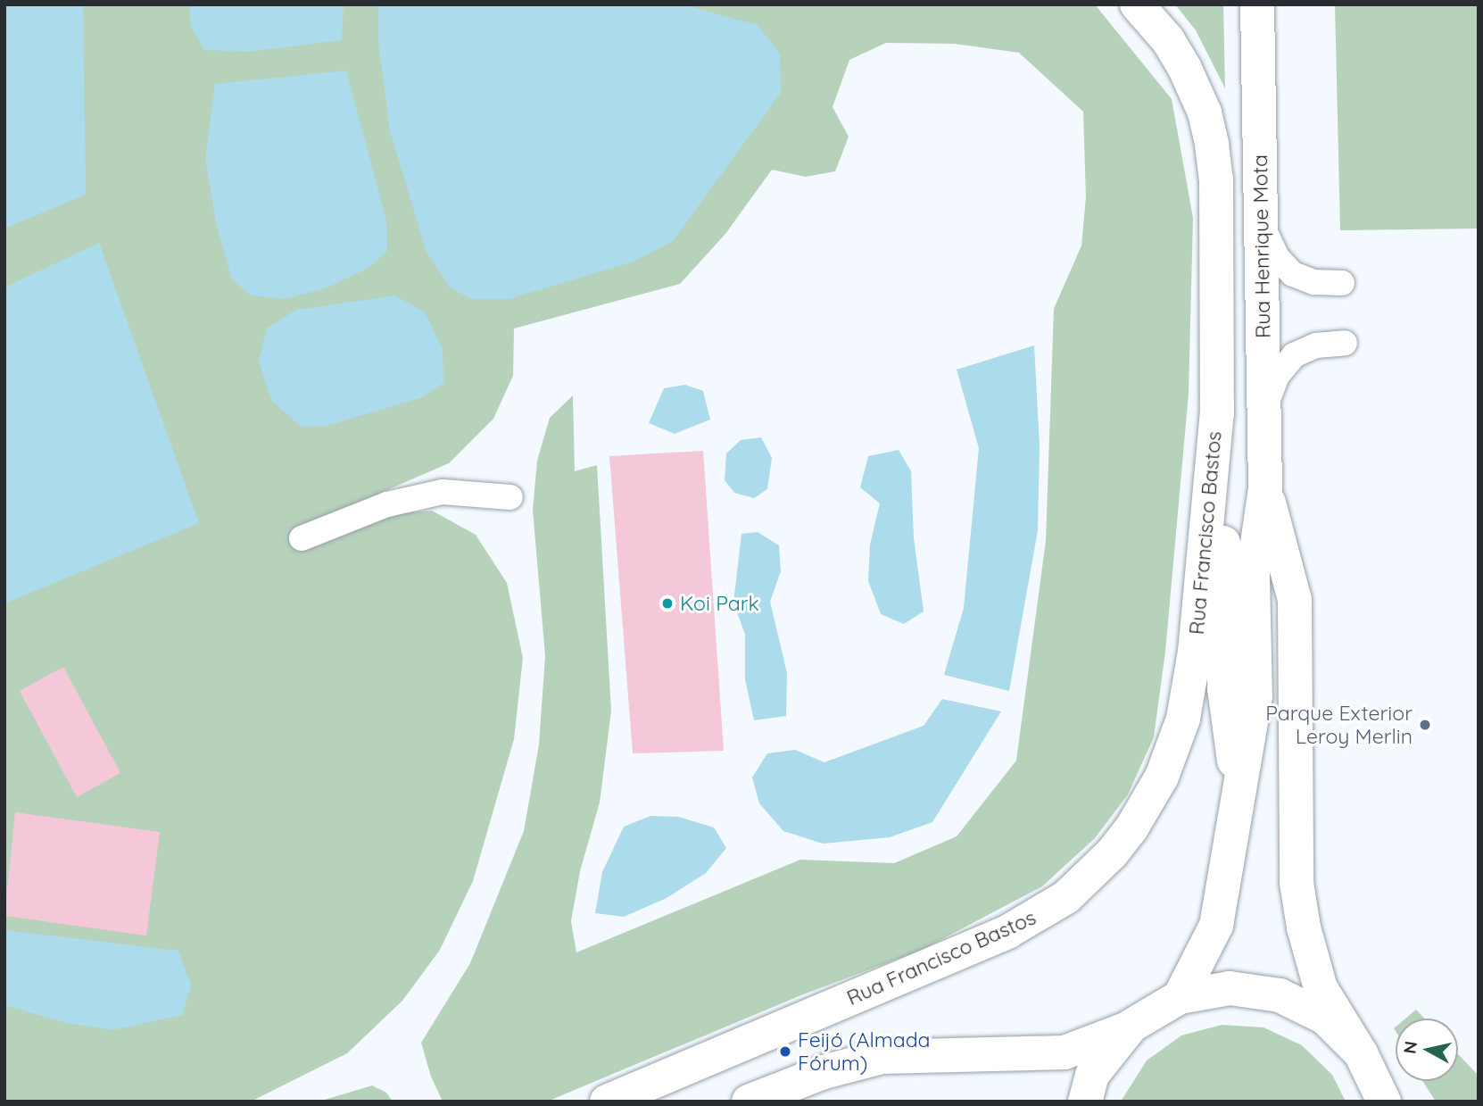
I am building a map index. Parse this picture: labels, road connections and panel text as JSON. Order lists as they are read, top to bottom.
{
  "streets": {
    "main road": ["Rua Henrique Mota", "Rua Francisco Bastos"]
  },
  "places": ["Koi Park", "Parque Exterior Leroy Merlin", "Feijó (Almada Fórum)"],
  "north": "left"
}
